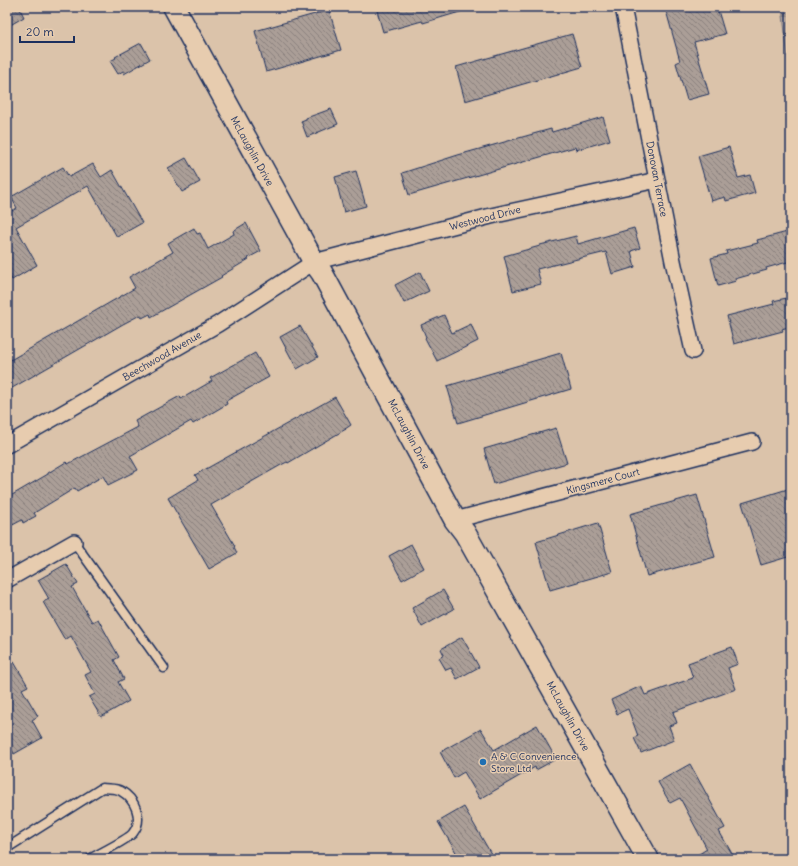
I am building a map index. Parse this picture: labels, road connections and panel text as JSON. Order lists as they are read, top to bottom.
{
  "streets": {
    "main road": ["McLaughlin Drive"],
    "street": [
      "Donovan Terrace",
      "Westwood Drive",
      "Beechwood Avenue",
      "Kingsmere Court"
    ]
  },
  "crossings": [
    ["McLaughlin Drive", "Westwood Drive"],
    ["McLaughlin Drive", "Beechwood Avenue"],
    ["McLaughlin Drive", "Kingsmere Court"],
    ["Donovan Terrace", "Westwood Drive"],
    ["Westwood Drive", "Beechwood Avenue"]
  ],
  "places": ["A & C Convenience Store Ltd"],
  "scale_bar": "20 m"
}
